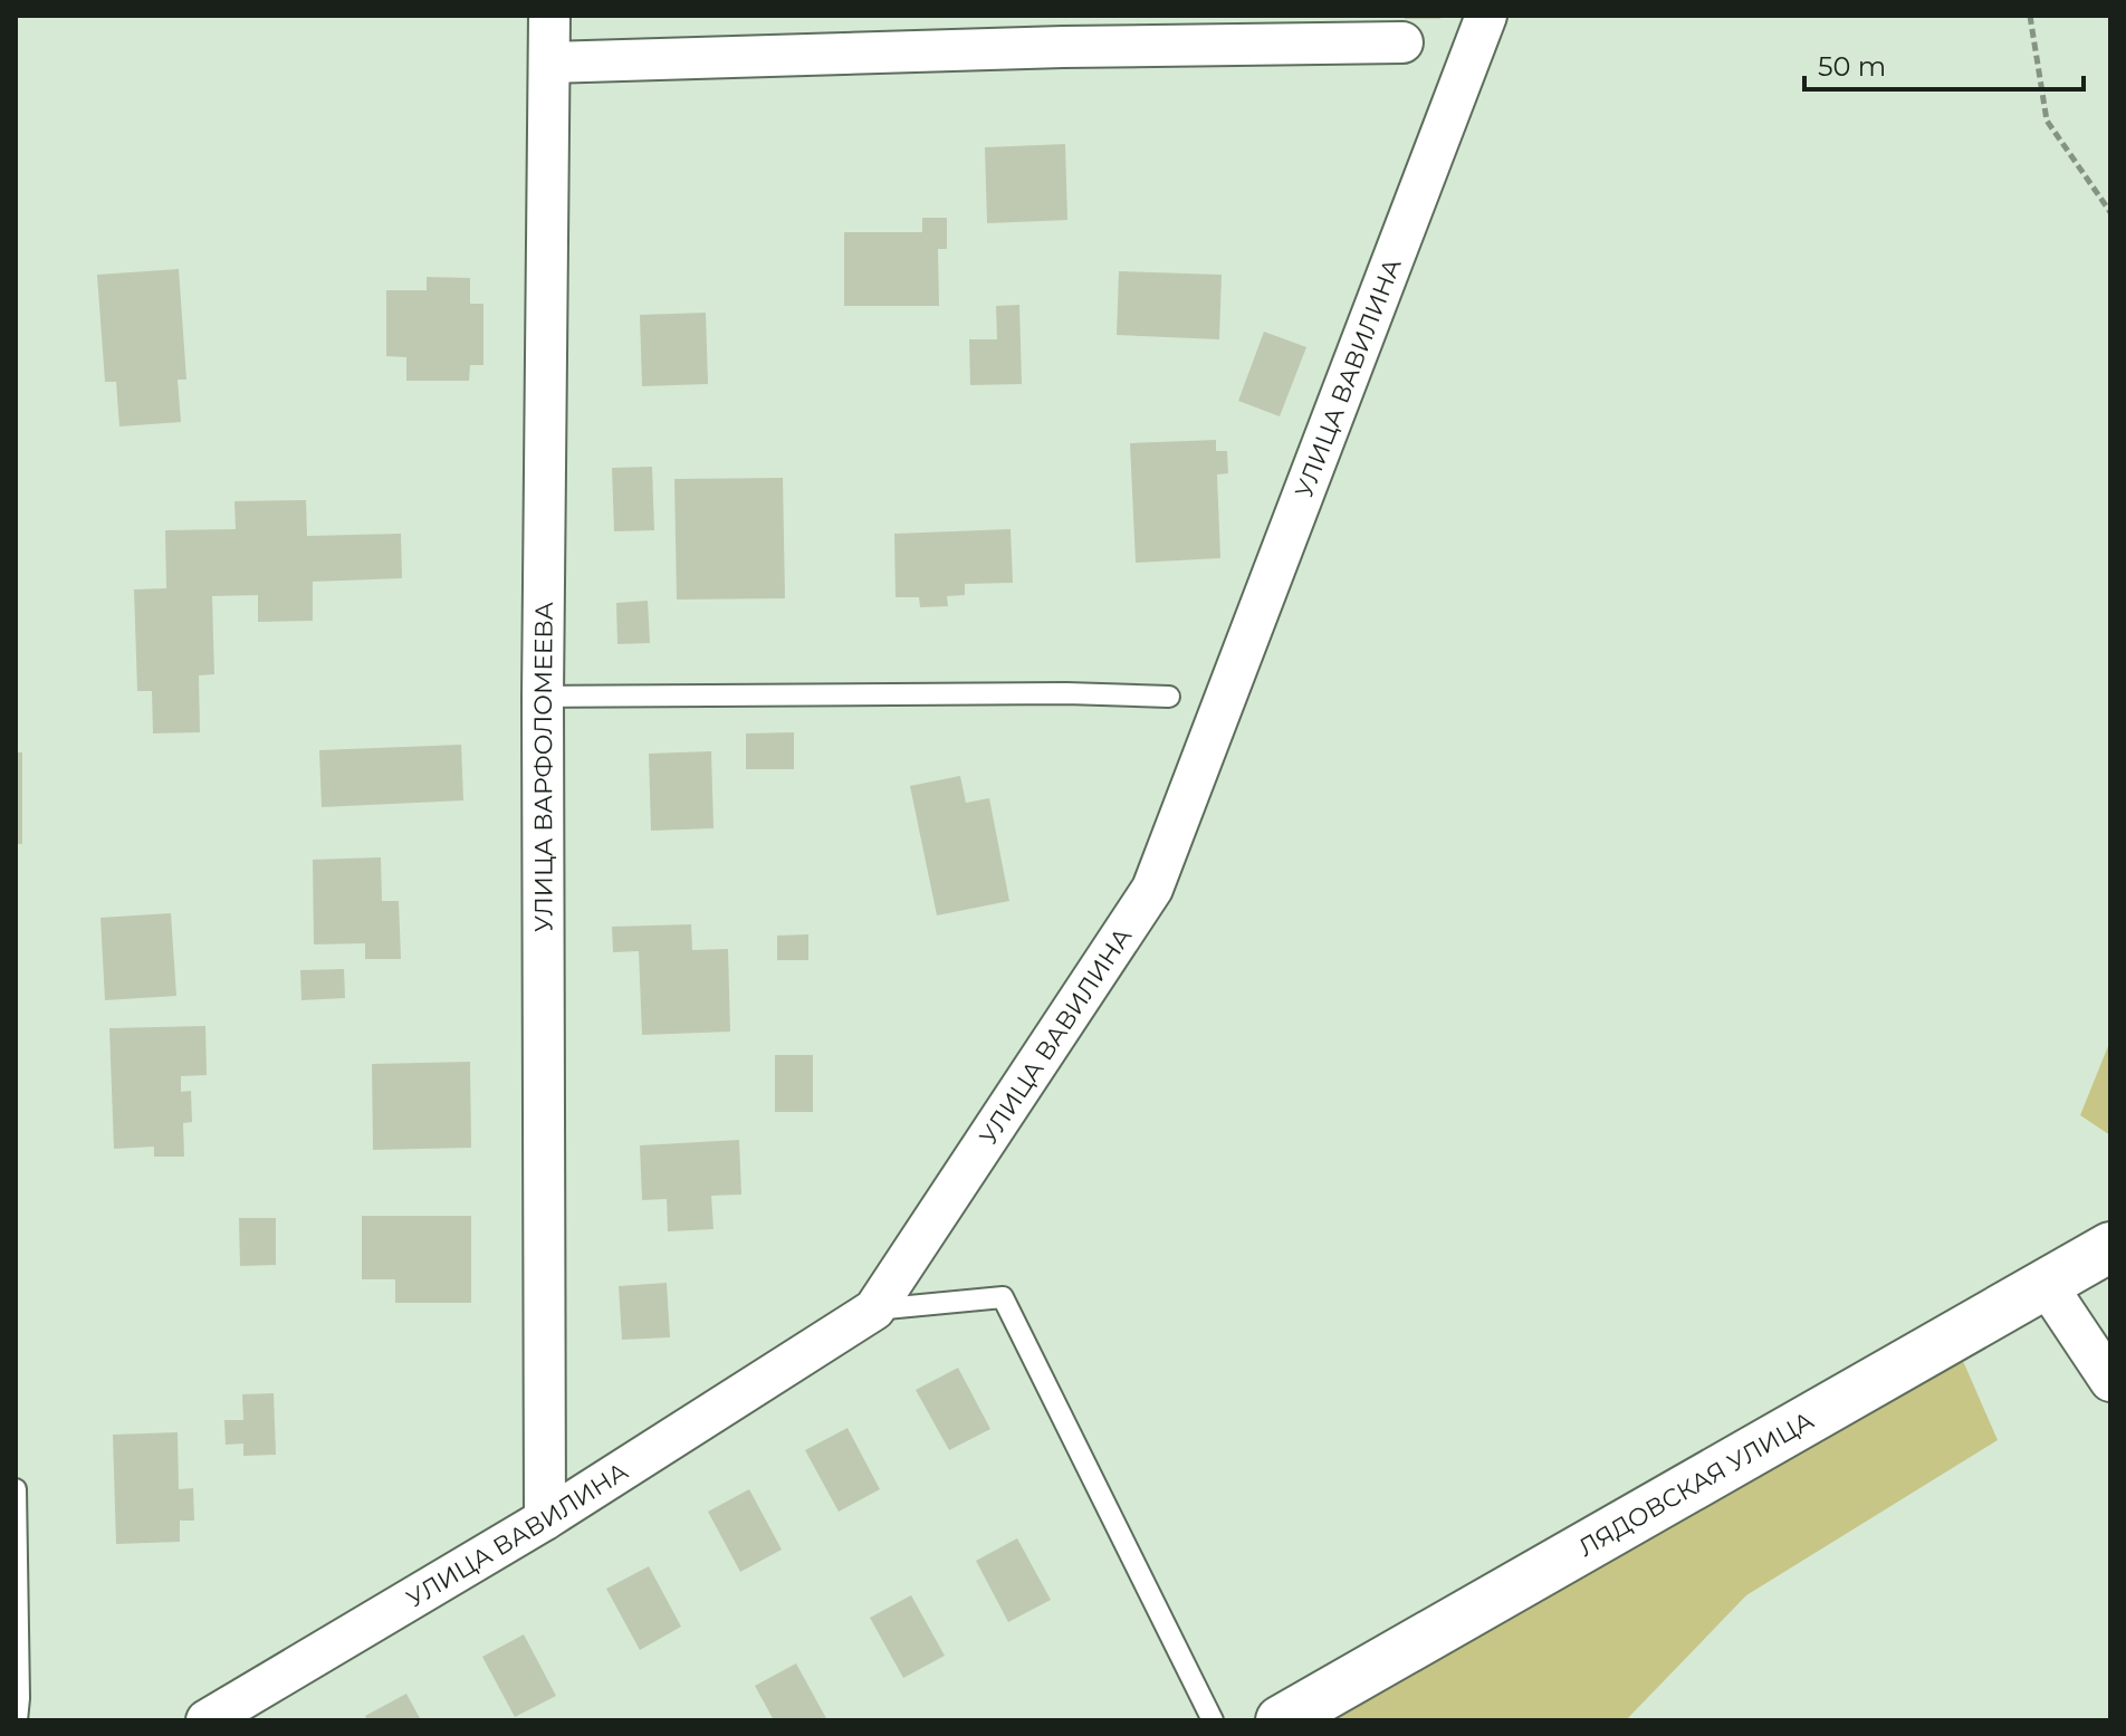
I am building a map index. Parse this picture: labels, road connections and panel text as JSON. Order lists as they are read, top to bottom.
{
  "streets": {
    "main road": ["ЛЯДОВСКАЯ УЛИЦА"],
    "street": ["УЛИЦА ВАВИЛИНА", "УЛИЦА ВАРФОЛОМЕЕВА"]
  },
  "crossings": [
    ["УЛИЦА ВАВИЛИНА", "УЛИЦА ВАРФОЛОМЕЕВА"]
  ],
  "scale_bar": "50 m"
}
